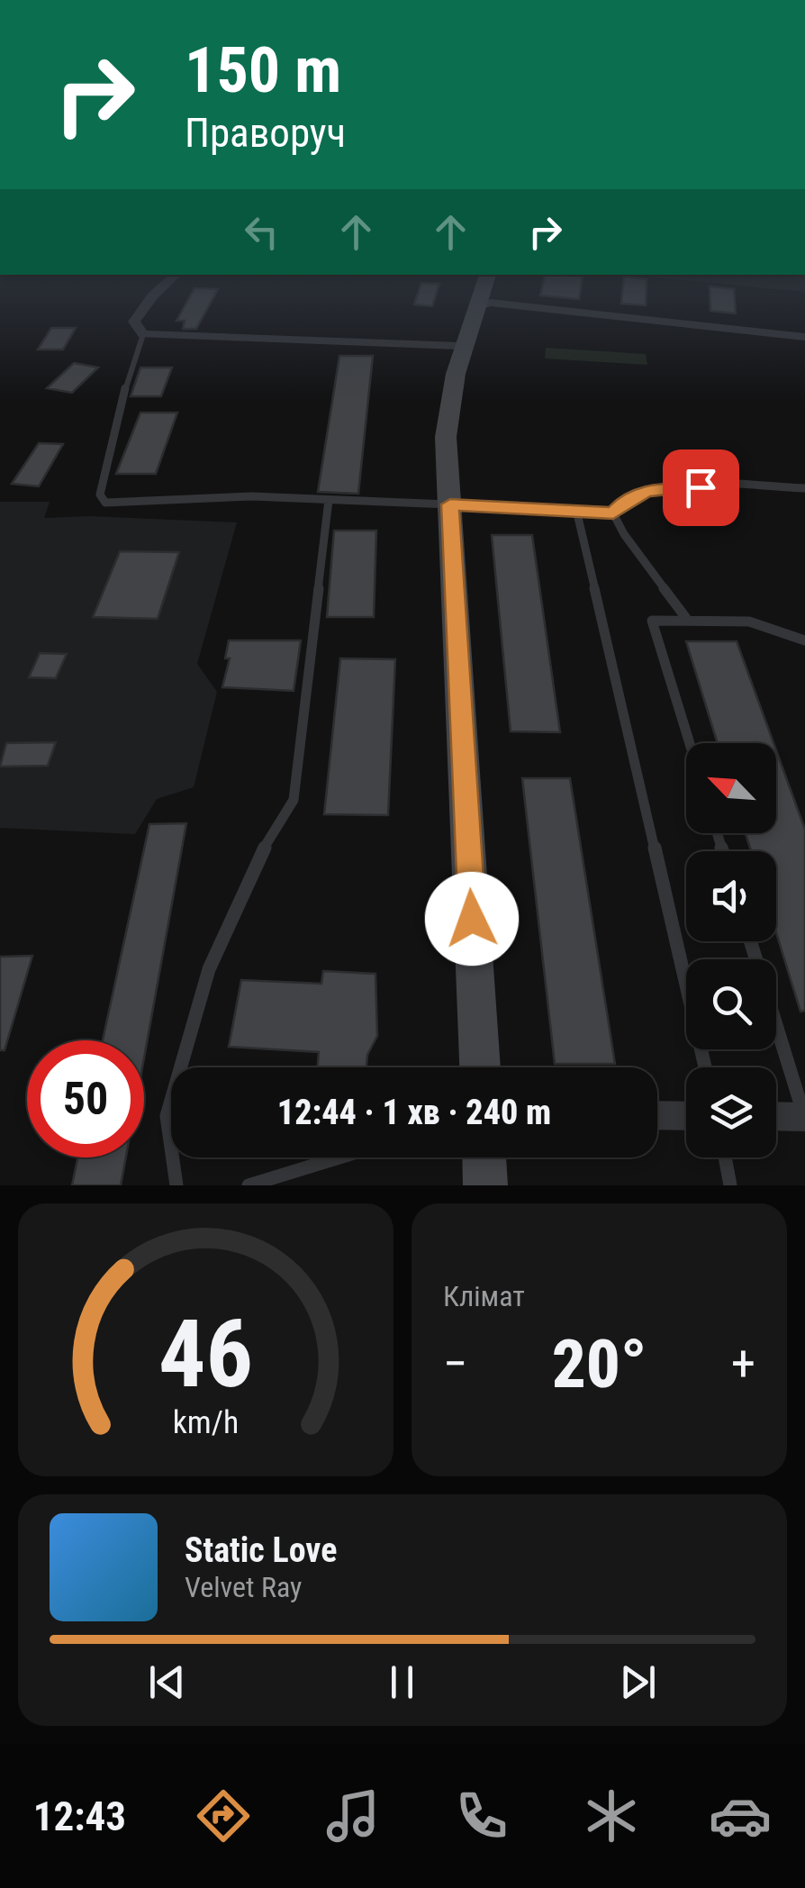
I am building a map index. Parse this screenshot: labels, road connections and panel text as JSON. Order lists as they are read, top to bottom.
{
  "north": "top left",
  "page": {
    "turn": ["150 m", "Праворуч"],
    "limit": "50",
    "trip": "12:44 · 1 хв · 240 m",
    "tile": "Клімат",
    "heat": ["−", "20°", "+"],
    "song": ["Static Love", "Velvet Ray"],
    "tabs": "12:43",
    "gauge": ["46", "km/h"]
  }
}
